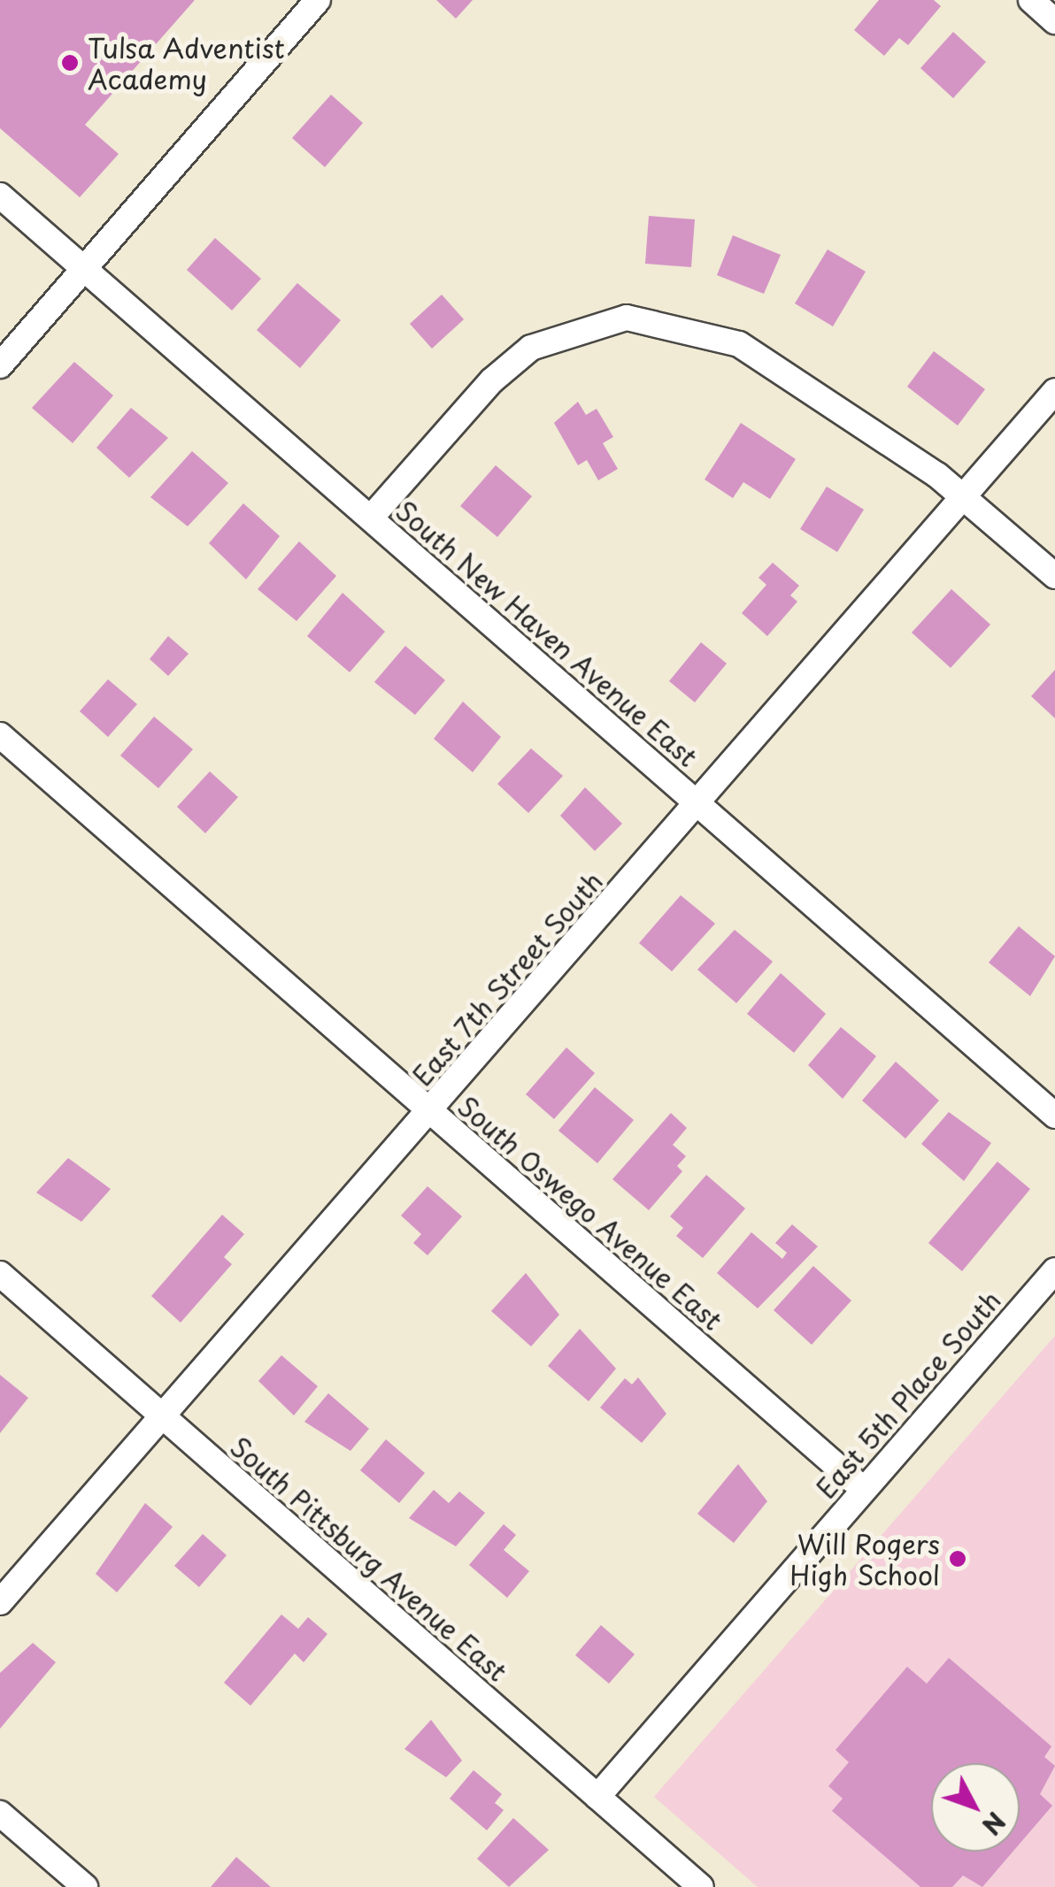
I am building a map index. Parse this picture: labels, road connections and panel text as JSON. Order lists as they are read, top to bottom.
{
  "streets": {
    "street": [
      "South New Haven Avenue East",
      "East 7th Street South",
      "South Oswego Avenue East",
      "East 5th Place South",
      "South Pittsburg Avenue East"
    ]
  },
  "crossings": [
    ["South New Haven Avenue East", "East 7th Street South"],
    ["East 7th Street South", "South Oswego Avenue East"],
    ["East 7th Street South", "South Pittsburg Avenue East"],
    ["South Oswego Avenue East", "East 5th Place South"],
    ["East 5th Place South", "South Pittsburg Avenue East"]
  ],
  "places": ["Tulsa Adventist Academy", "Will Rogers High School"],
  "north": "bottom right"
}
